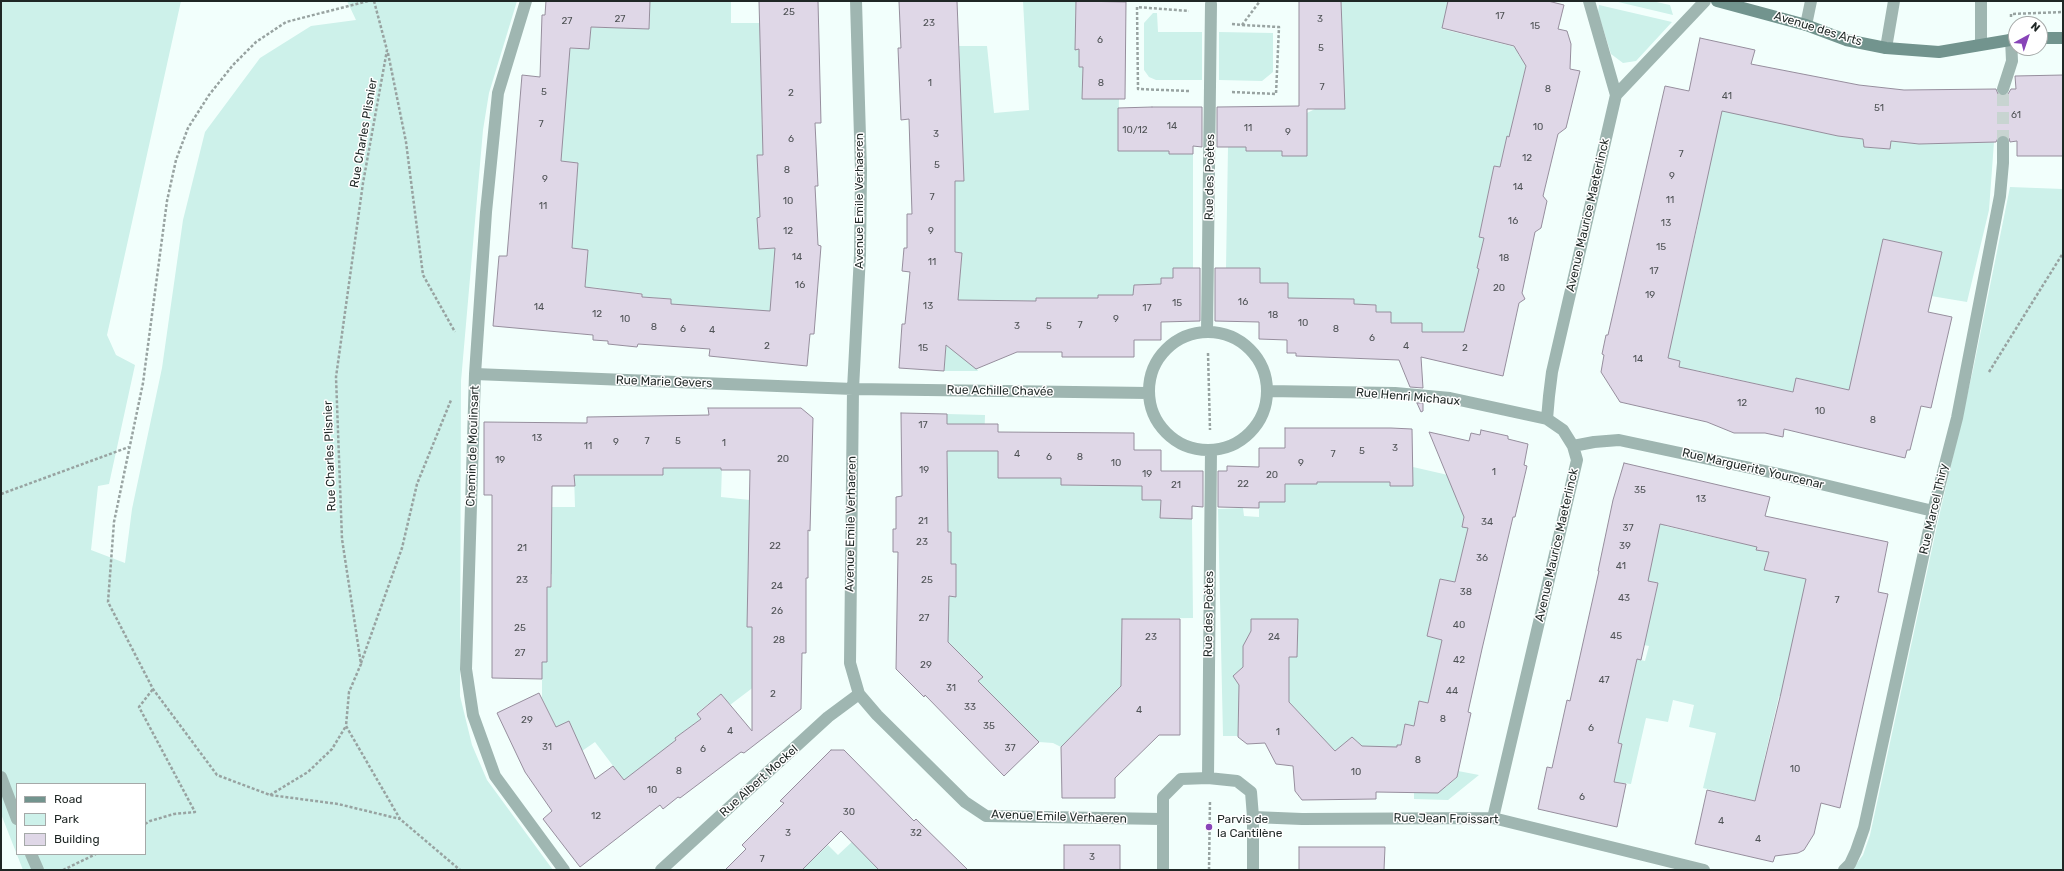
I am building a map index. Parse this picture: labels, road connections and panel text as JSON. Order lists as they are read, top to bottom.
{
  "streets": {
    "street": [
      "Avenue des Arts",
      "Rue des Poètes",
      "Avenue Emile Verhaeren",
      "Avenue Maurice Maeterlinck",
      "Rue Marie Gevers",
      "Rue Achille Chavée",
      "Rue Henri Michaux",
      "Chemin de Moulinsart",
      "Rue Marguerite Yourcenar",
      "Rue Marcel Thiry",
      "Rue Albert Mockel",
      "Rue Jean Froissart"
    ],
    "path": ["Rue Charles Plisnier"]
  },
  "crossings": [
    ["Avenue Emile Verhaeren", "Rue Marie Gevers"],
    ["Avenue Emile Verhaeren", "Rue Achille Chavée"],
    ["Avenue Emile Verhaeren", "Rue Albert Mockel"],
    ["Avenue Maurice Maeterlinck", "Rue Henri Michaux"],
    ["Avenue Maurice Maeterlinck", "Rue Marguerite Yourcenar"],
    ["Avenue Maurice Maeterlinck", "Rue Jean Froissart"],
    ["Rue Marie Gevers", "Rue Achille Chavée"],
    ["Rue Marie Gevers", "Chemin de Moulinsart"],
    ["Rue Marguerite Yourcenar", "Rue Marcel Thiry"]
  ],
  "places": ["Parvis de la Cantilène"],
  "house_numbers": [
    "25",
    "17",
    "27",
    "3",
    "27",
    "23",
    "15",
    "6",
    "5",
    "1",
    "8",
    "7",
    "8",
    "5",
    "2",
    "41",
    "51",
    "61",
    "7",
    "14",
    "10",
    "11",
    "10/12",
    "9",
    "3",
    "6",
    "7",
    "12",
    "5",
    "8",
    "9",
    "9",
    "14",
    "7",
    "11",
    "10",
    "11",
    "16",
    "13",
    "12",
    "9",
    "15",
    "14",
    "18",
    "11",
    "17",
    "16",
    "20",
    "19",
    "16",
    "15",
    "13",
    "14",
    "17",
    "12",
    "18",
    "10",
    "9",
    "10",
    "7",
    "3",
    "5",
    "8",
    "6",
    "8",
    "4",
    "6",
    "2",
    "4",
    "15",
    "2",
    "14",
    "12",
    "10",
    "8",
    "17",
    "13",
    "7",
    "5",
    "9",
    "1",
    "11",
    "3",
    "5",
    "4",
    "7",
    "6",
    "8",
    "20",
    "19",
    "10",
    "9",
    "19",
    "1",
    "19",
    "20",
    "22",
    "21",
    "35",
    "13",
    "21",
    "34",
    "37",
    "23",
    "22",
    "39",
    "21",
    "36",
    "41",
    "23",
    "25",
    "24",
    "38",
    "43",
    "7",
    "26",
    "27",
    "40",
    "25",
    "45",
    "23",
    "24",
    "28",
    "27",
    "42",
    "29",
    "47",
    "31",
    "44",
    "2",
    "33",
    "4",
    "8",
    "29",
    "35",
    "6",
    "4",
    "1",
    "31",
    "37",
    "6",
    "8",
    "10",
    "8",
    "10",
    "10",
    "6",
    "30",
    "12",
    "4",
    "3",
    "32",
    "4",
    "3",
    "7"
  ],
  "legend": ["Road", "Park", "Building"],
  "north": "top right"
}
